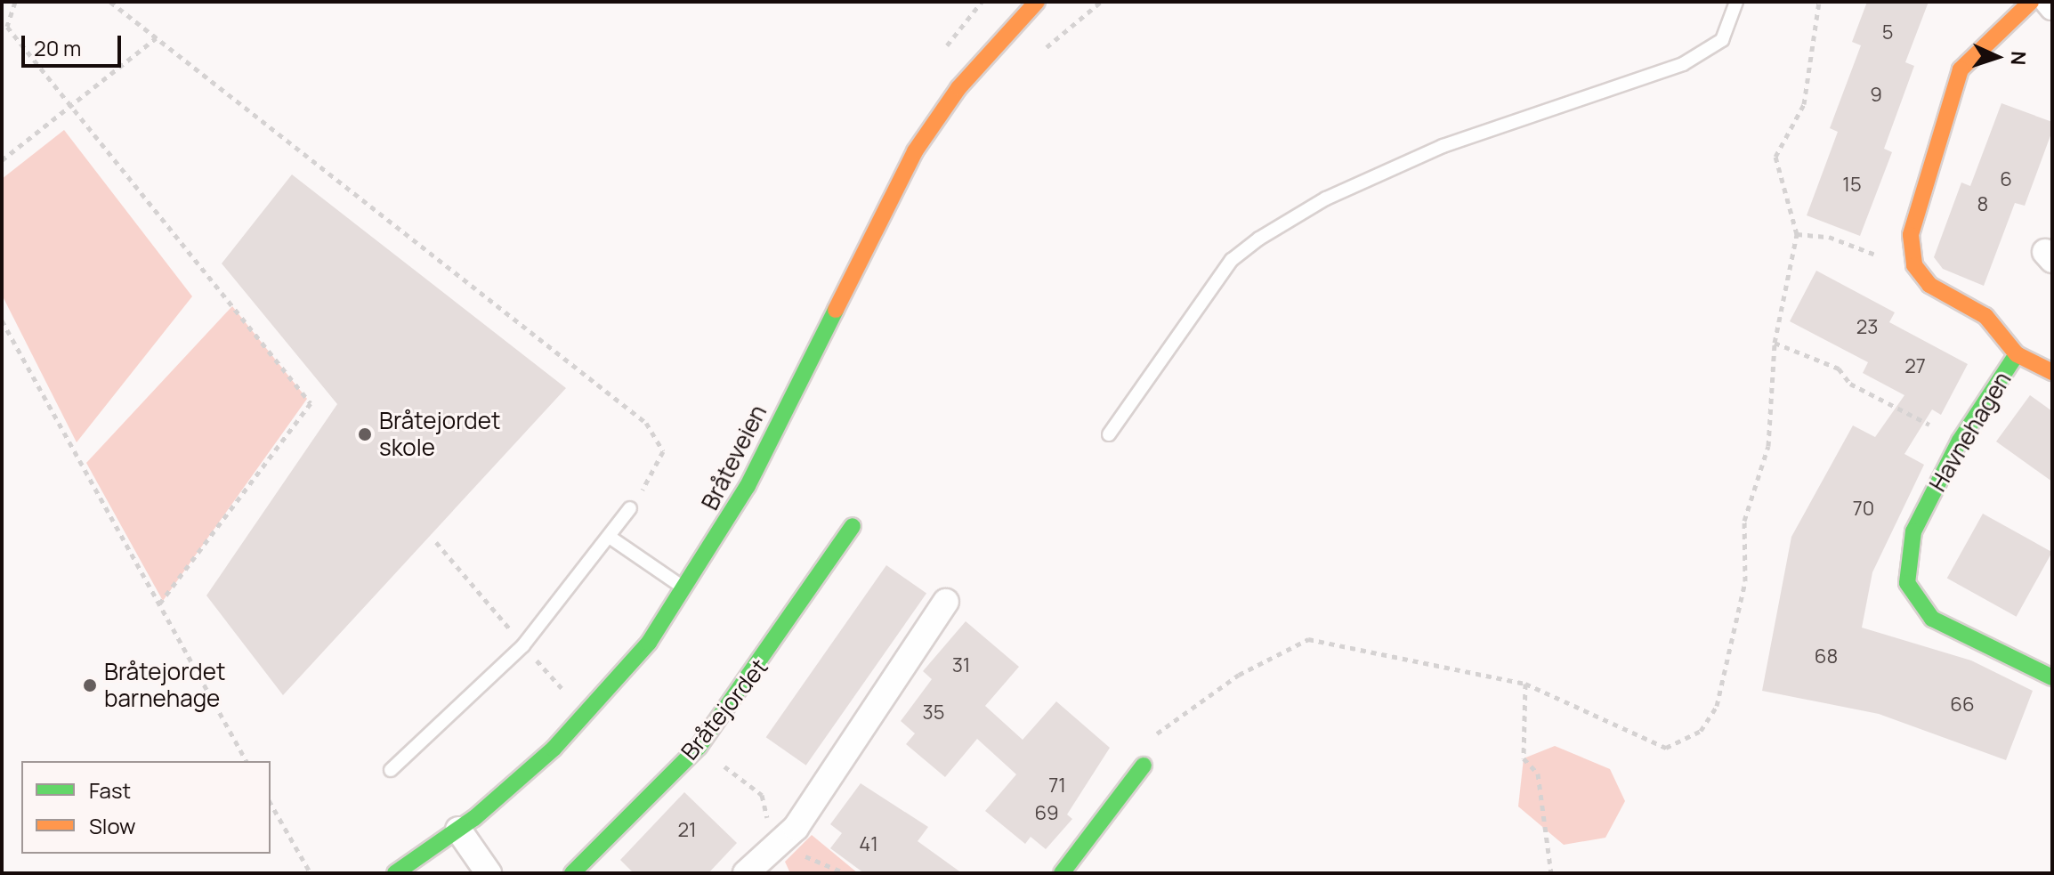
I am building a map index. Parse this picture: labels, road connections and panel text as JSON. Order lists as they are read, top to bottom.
{
  "streets": {
    "street": ["Havnehagen", "Bråteveien", "Bråtejordet"]
  },
  "places": ["Bråtejordet skole", "Bråtejordet barnehage"],
  "house_numbers": [
    "5",
    "9",
    "6",
    "15",
    "8",
    "23",
    "27",
    "70",
    "68",
    "31",
    "66",
    "35",
    "71",
    "69",
    "21",
    "41"
  ],
  "legend": ["Fast", "Slow"],
  "scale_bar": "20 m",
  "north": "right"
}
